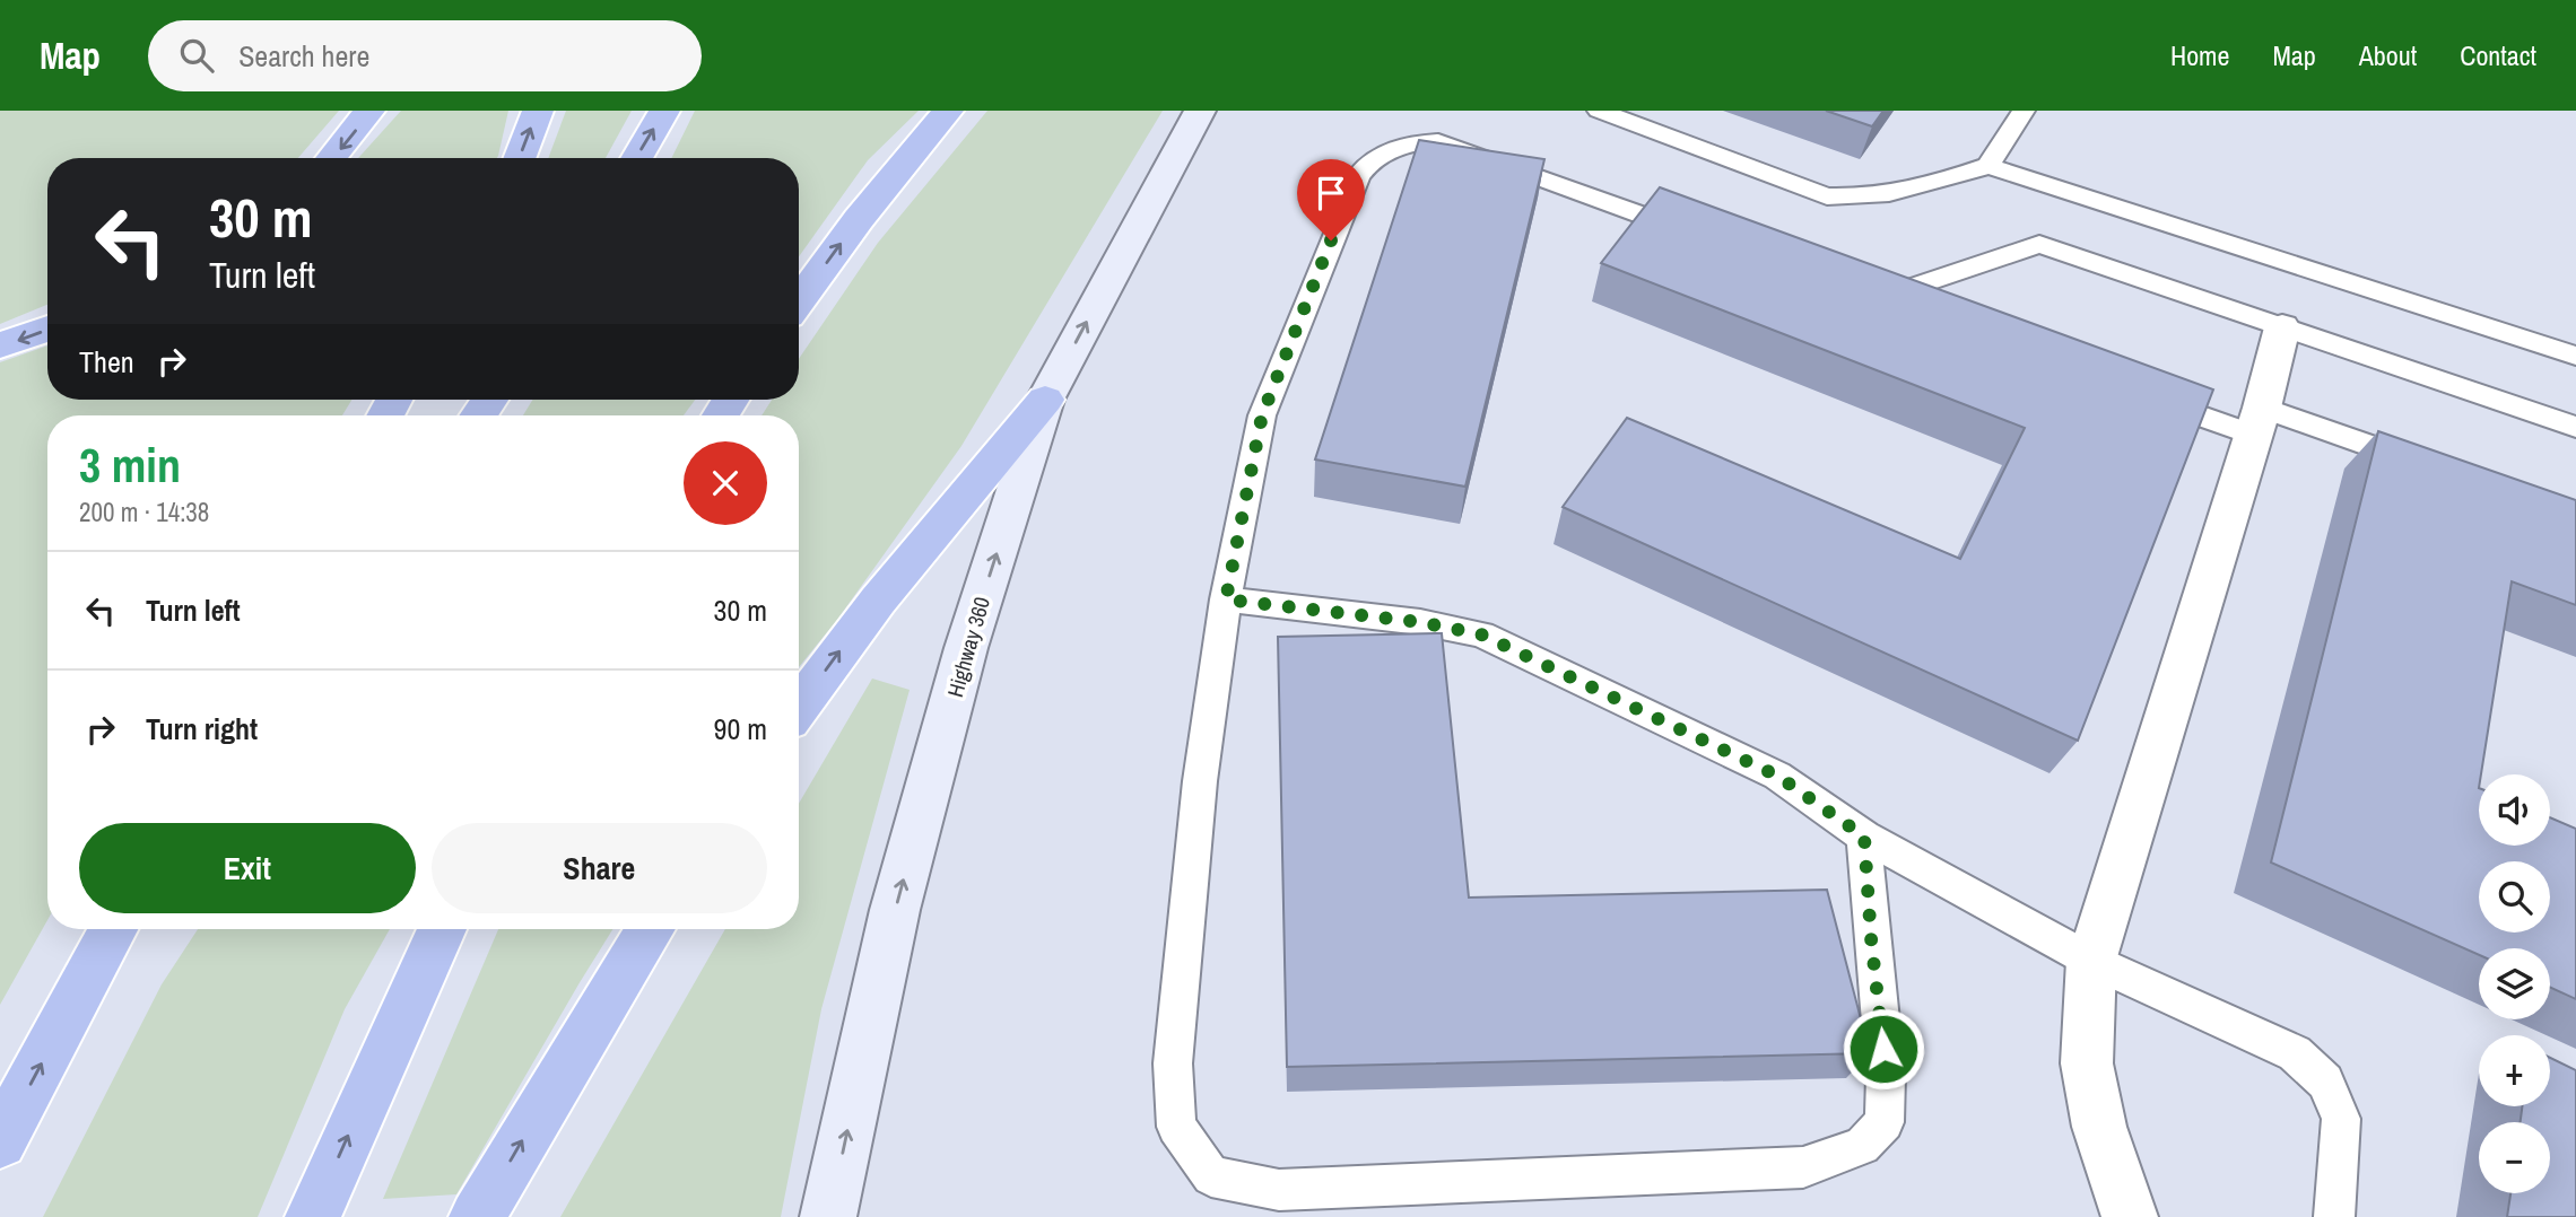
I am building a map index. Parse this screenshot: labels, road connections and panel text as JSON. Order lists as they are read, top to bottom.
{
  "streets": {
    "main road": ["Highway 360"]
  },
  "one_way": ["Highway 360"],
  "page": {
    "header": "Map",
    "search": "Search here",
    "nav": [
      "Home",
      "Map",
      "About",
      "Contact"
    ],
    "turn": ["30 m", "Turn left"],
    "then": "Then",
    "heading": ["3 min", "200 m · 14:38"],
    "list": [
      {
        "name": "Turn left",
        "value": "30 m"
      },
      {
        "name": "Turn right",
        "value": "90 m"
      }
    ],
    "map_buttons": ["+", "−"],
    "buttons": ["Exit", "Share"]
  }
}
